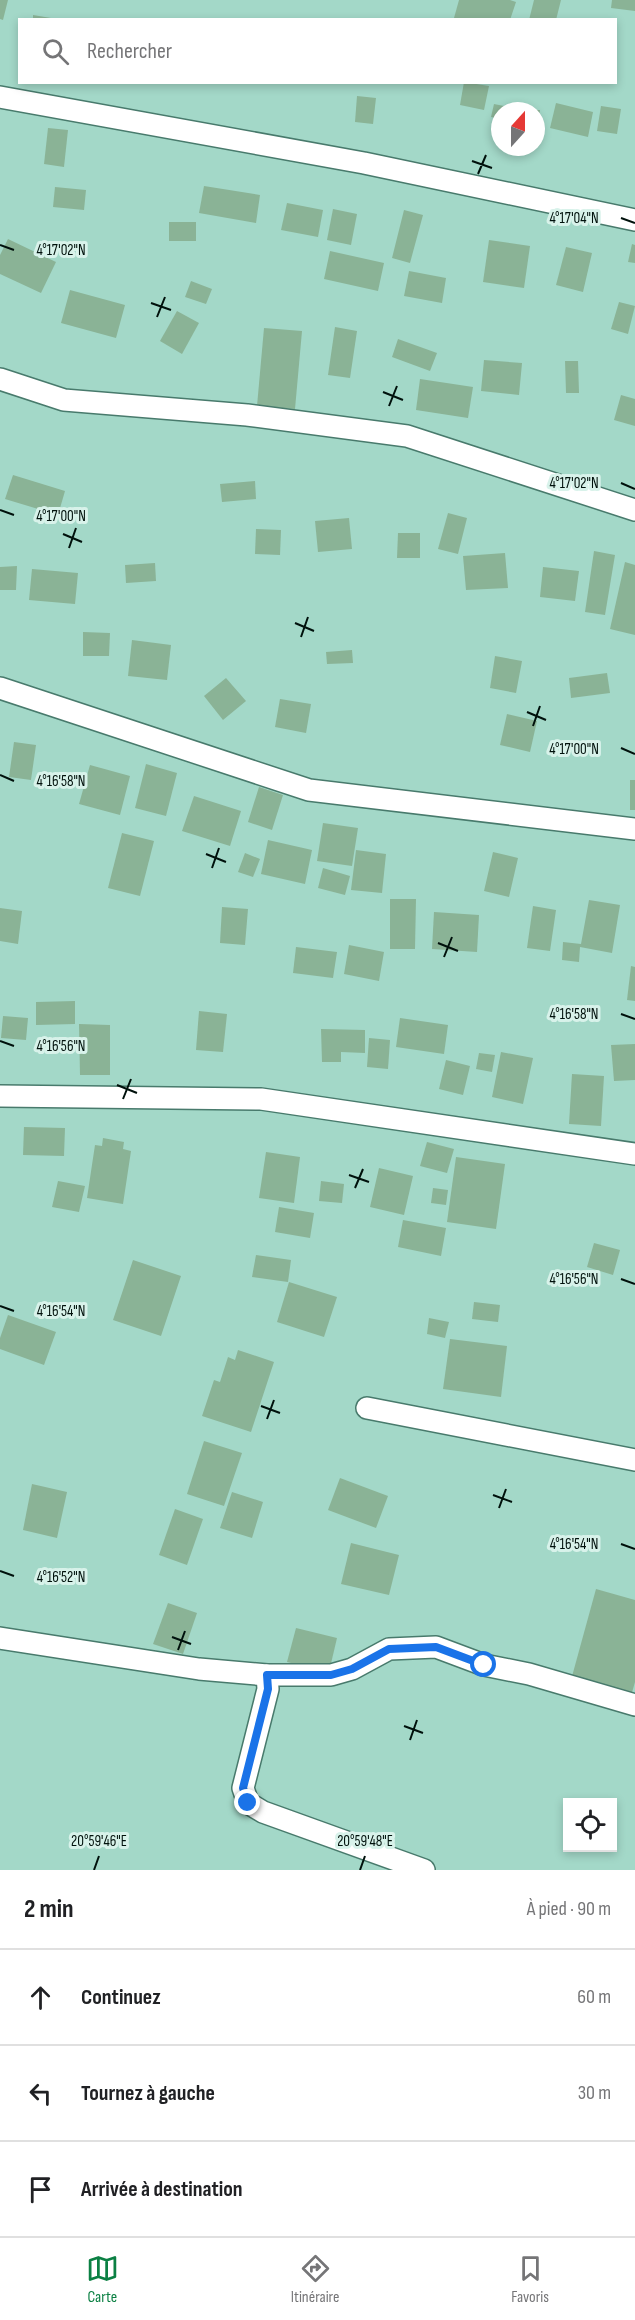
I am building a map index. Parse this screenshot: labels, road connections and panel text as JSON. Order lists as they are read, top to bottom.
{
  "north": "top",
  "page": {
    "search": "Rechercher",
    "heading": ["2 min", "À pied · 90 m"],
    "list": [
      ["Continuez", "60 m"],
      ["Tournez à gauche", "30 m"],
      "Arrivée à destination"
    ],
    "nav": ["Carte", "Itinéraire", "Favoris"]
  },
  "coordinates": [
    "4°17'04\"N",
    "4°17'02\"N",
    "4°17'00\"N",
    "4°16'58\"N",
    "4°16'56\"N",
    "4°16'54\"N",
    "4°16'52\"N",
    "20°59'46\"E",
    "20°59'48\"E"
  ]
}
